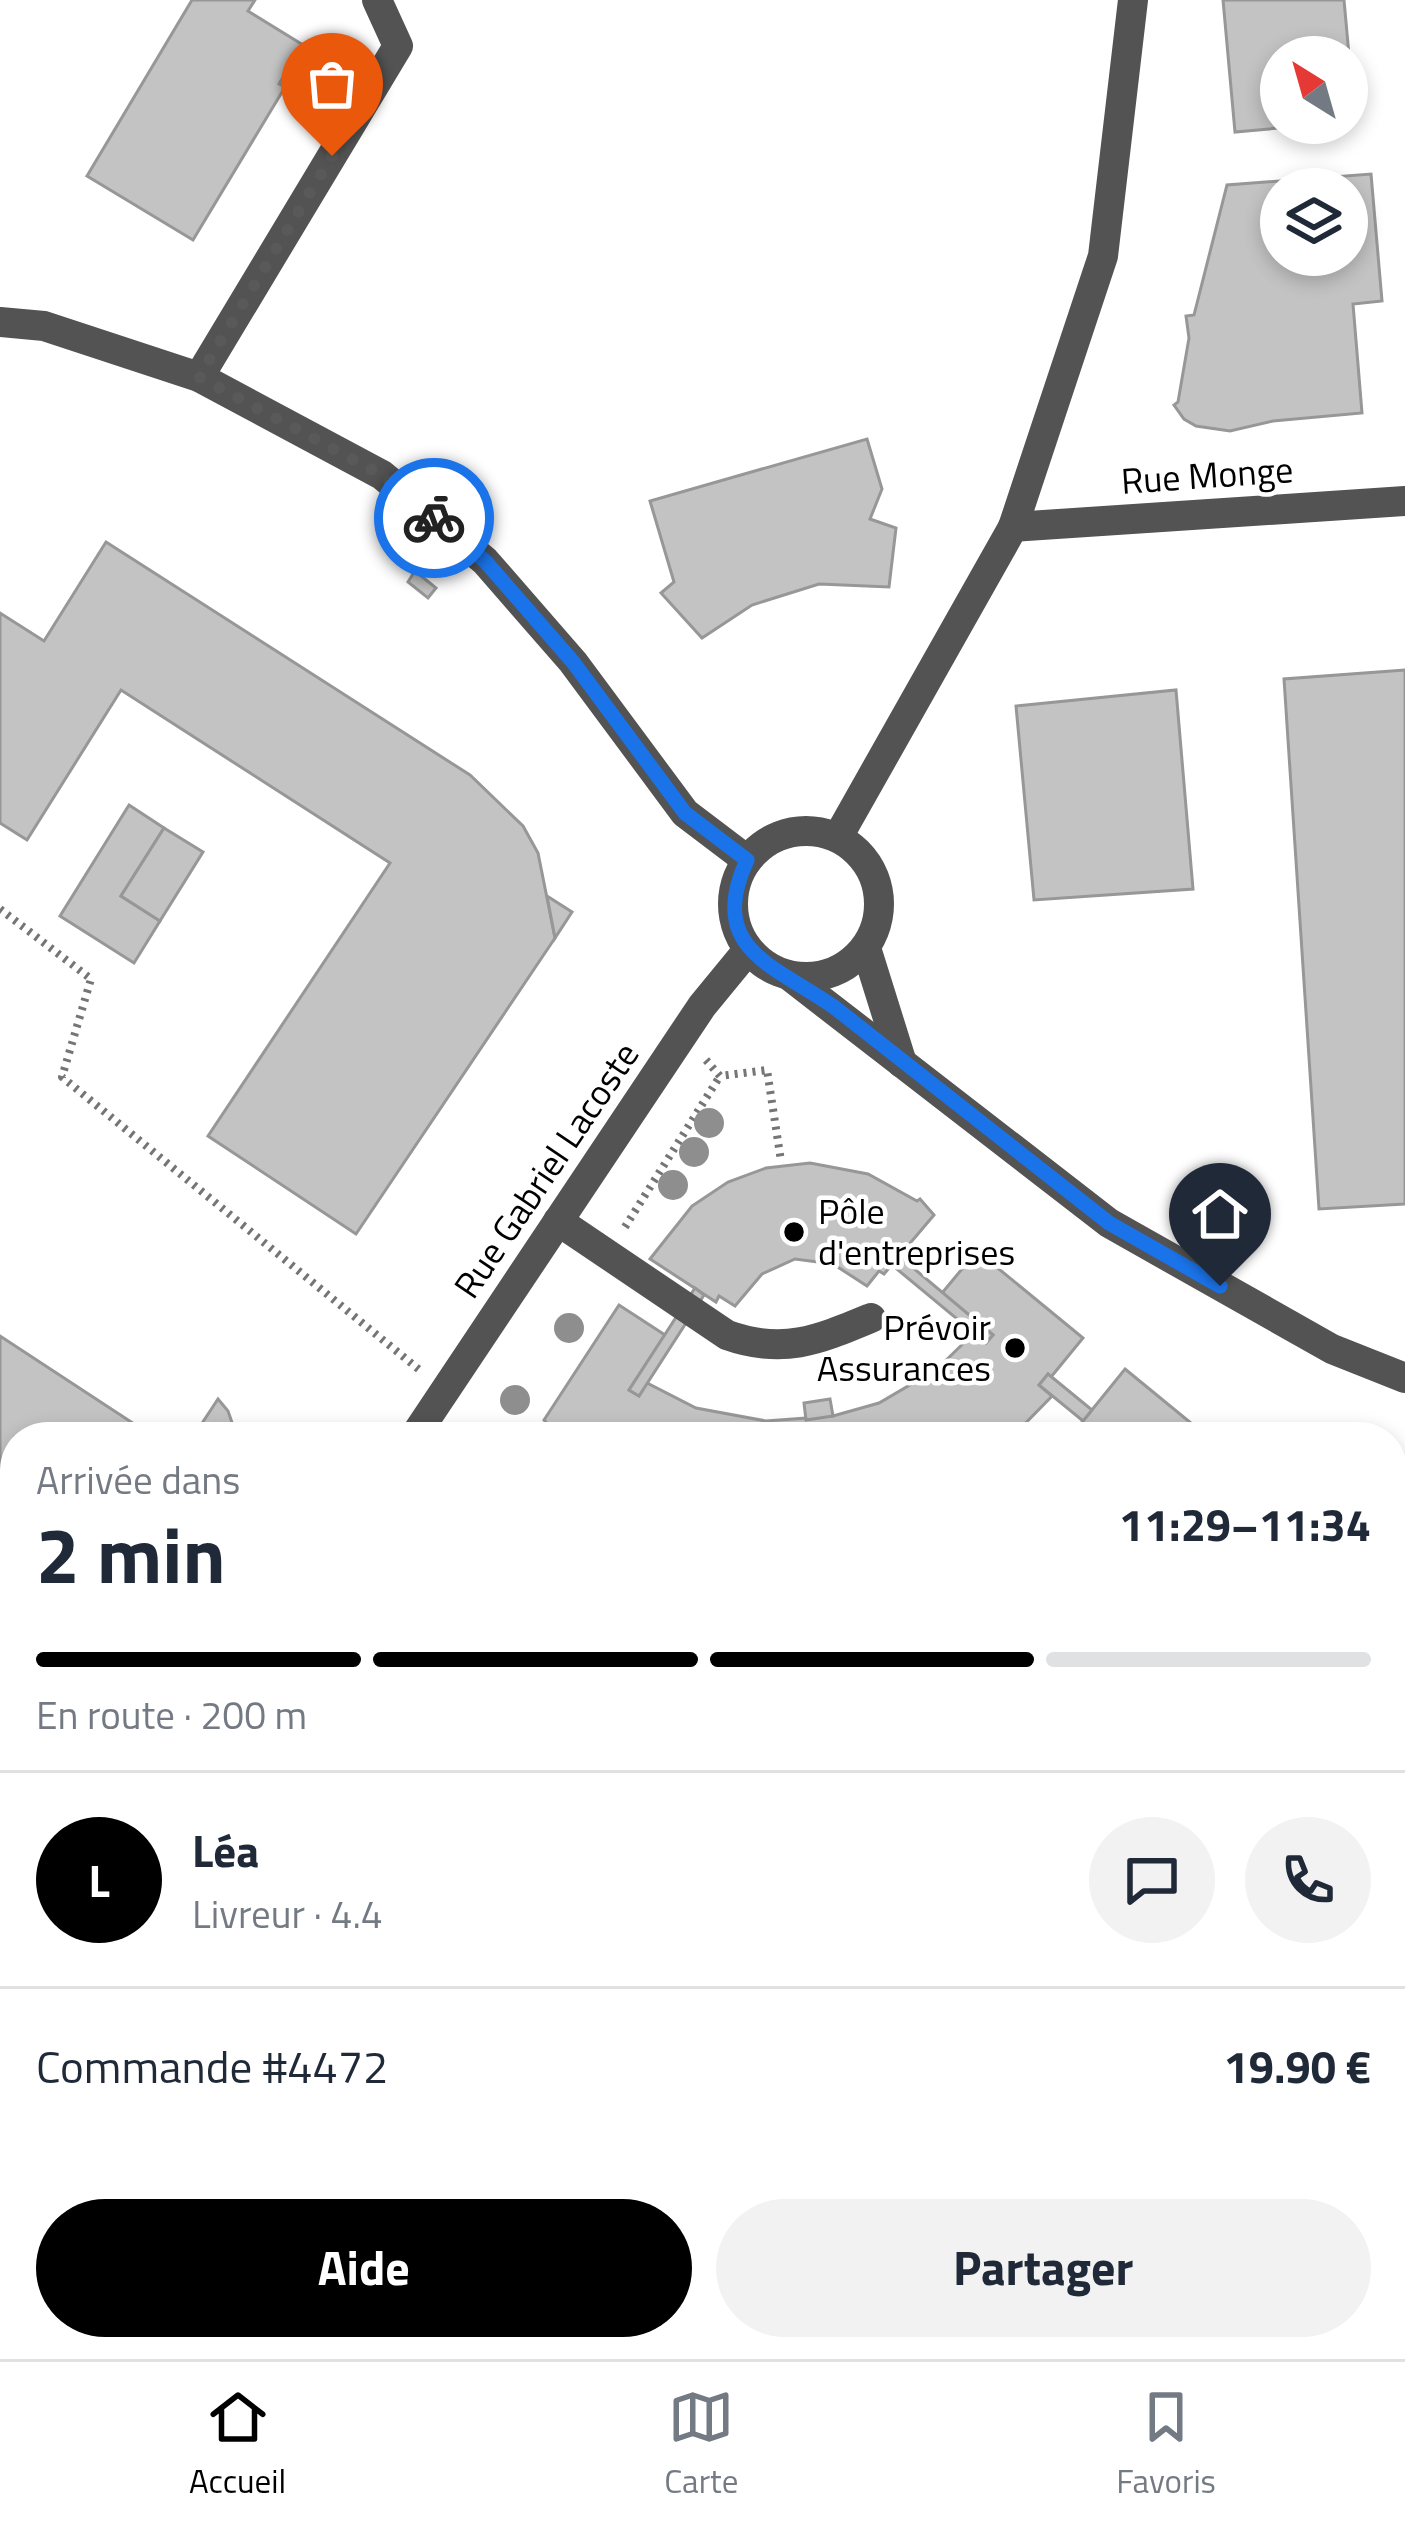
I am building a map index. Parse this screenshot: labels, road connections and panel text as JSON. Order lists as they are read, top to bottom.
{
  "streets": {
    "street": ["Rue Monge", "Rue Gabriel Lacoste"]
  },
  "places": ["Pôle d'entreprises", "Prévoir Assurances"],
  "north": "top left",
  "page": {
    "heading": ["2 min", "Arrivée dans", "11:29–11:34"],
    "panel": [
      "Léa",
      "Livreur · 4.4",
      "Commande #4472",
      "19.90 €"
    ],
    "bar": "En route · 200 m",
    "round": "L",
    "buttons": ["Aide", "Partager"],
    "tabs": ["Accueil", "Carte", "Favoris"]
  }
}
